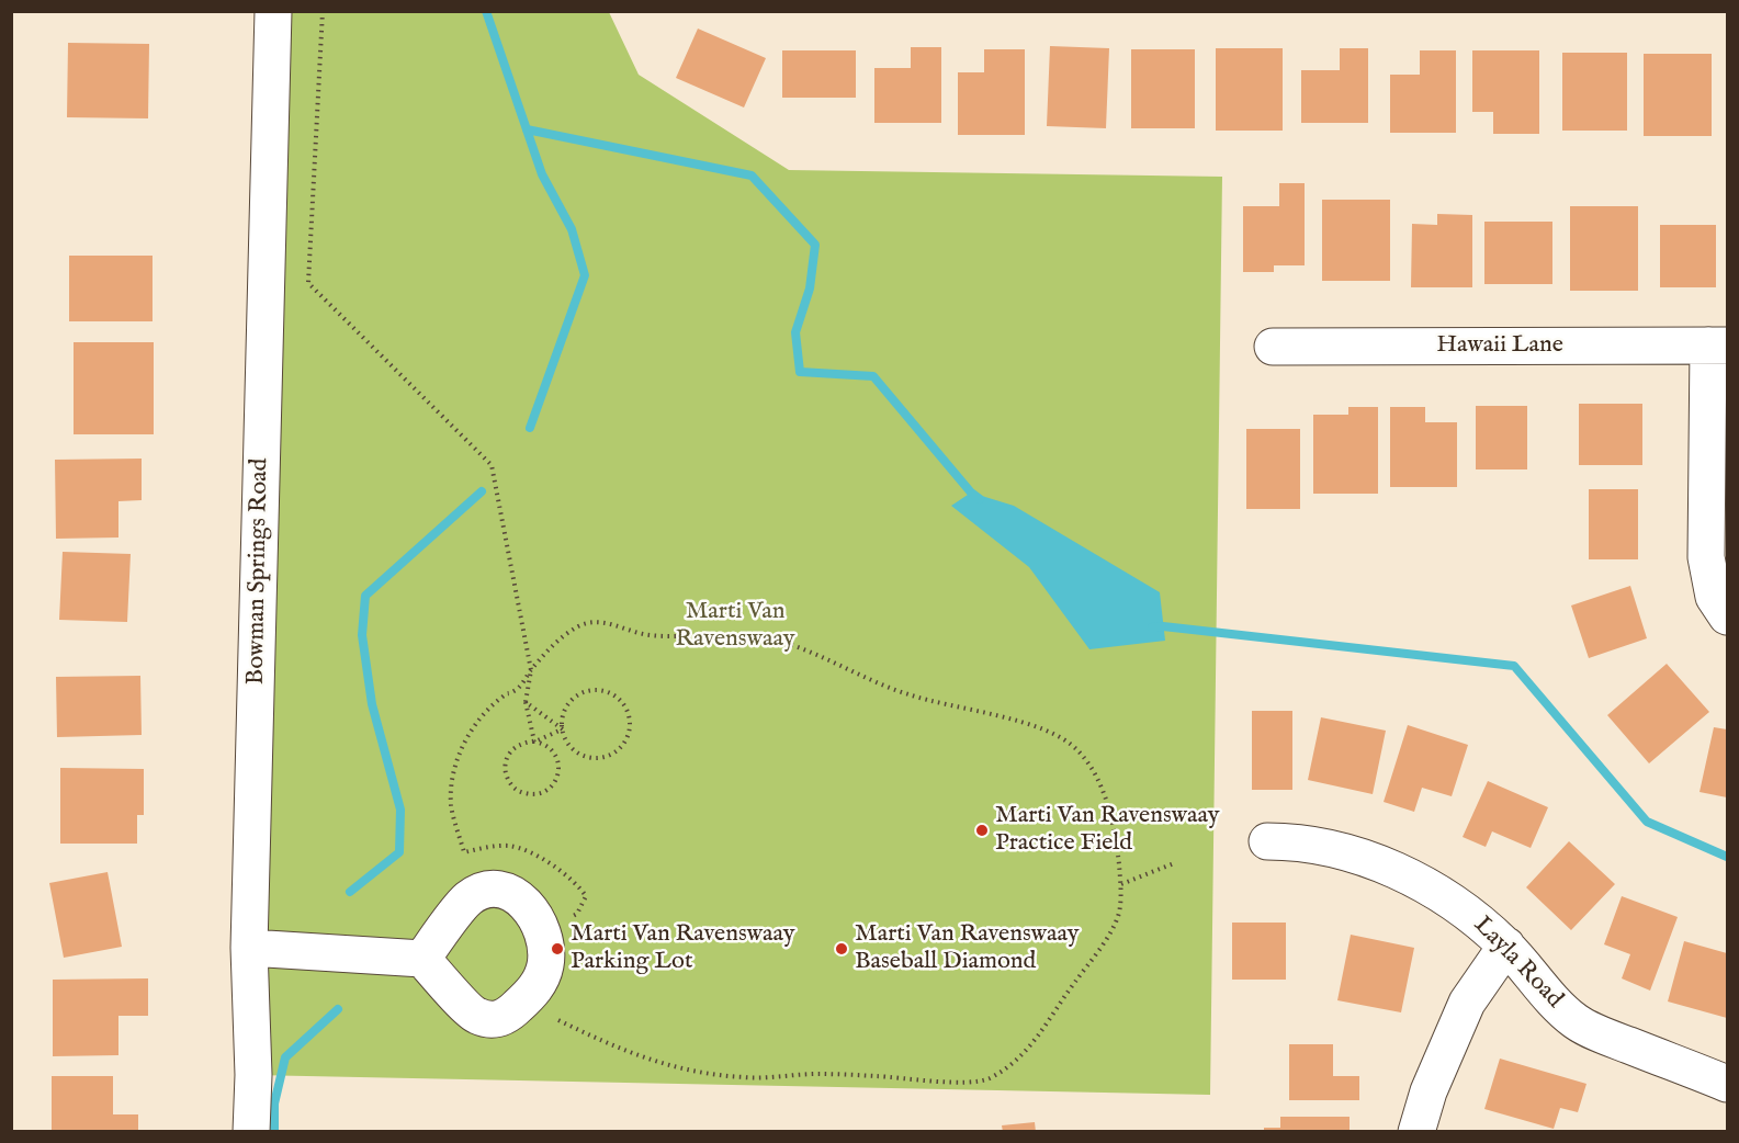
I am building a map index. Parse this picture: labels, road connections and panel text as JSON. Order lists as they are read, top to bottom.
{
  "streets": {
    "street": ["Hawaii Lane", "Bowman Springs Road", "Layla Road"]
  },
  "parks": ["Marti Van Ravenswaay"],
  "places": ["Marti Van Ravenswaay Practice Field", "Marti Van Ravenswaay Parking Lot", "Marti Van Ravenswaay Baseball Diamond"]
}
